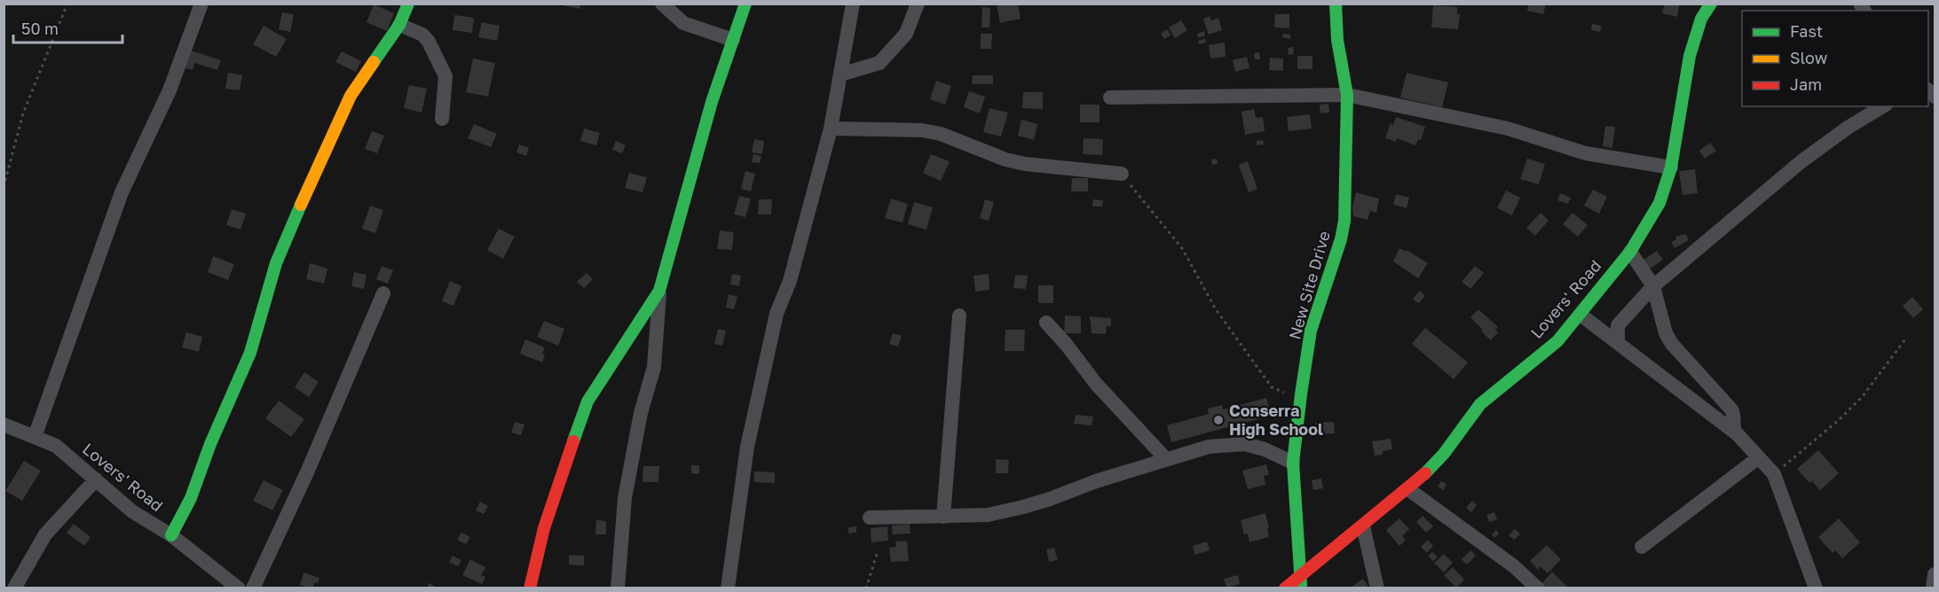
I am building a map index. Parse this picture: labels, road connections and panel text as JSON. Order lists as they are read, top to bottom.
{
  "streets": {
    "street": ["New Site Drive", "Lovers' Road"]
  },
  "crossings": [
    ["New Site Drive", "Lovers' Road"]
  ],
  "places": ["Conserra High School"],
  "legend": ["Fast", "Slow", "Jam"],
  "scale_bar": "50 m"
}
